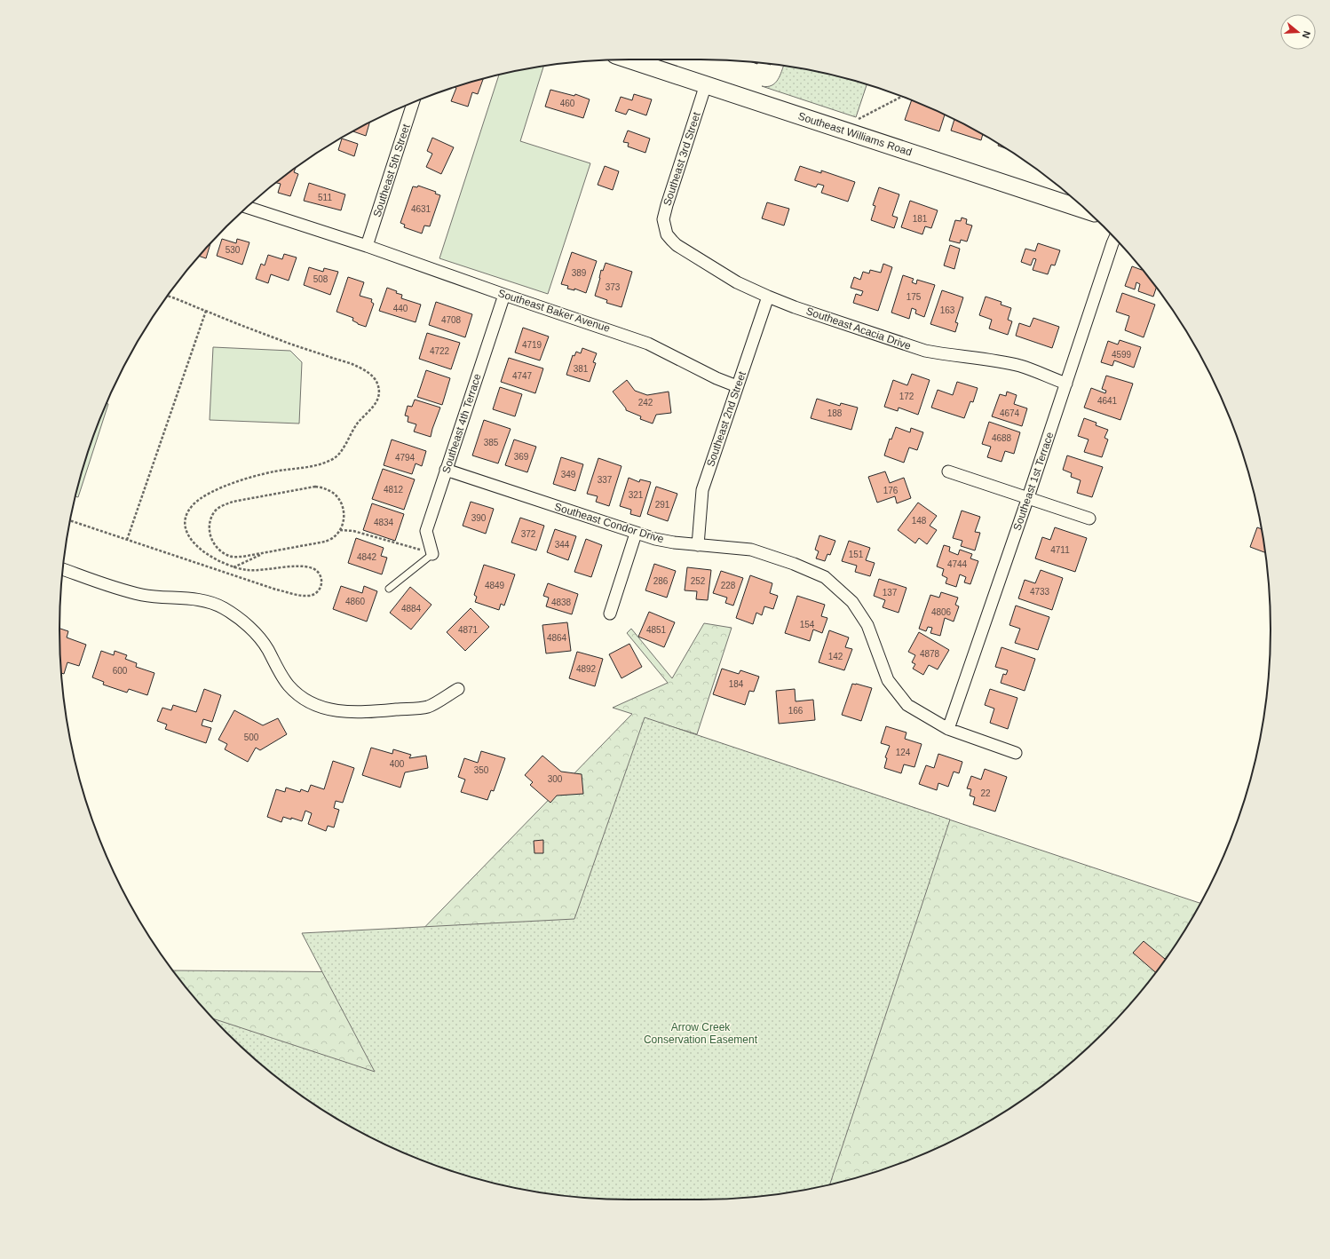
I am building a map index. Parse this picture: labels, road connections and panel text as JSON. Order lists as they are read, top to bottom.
{
  "streets": {
    "street": [
      "Southeast Williams Road",
      "Southeast 3rd Street",
      "Southeast 5th Street",
      "Southeast Baker Avenue",
      "Southeast Acacia Drive",
      "Southeast 2nd Street",
      "Southeast 4th Terrace",
      "Southeast 1st Terrace",
      "Southeast Condor Drive"
    ]
  },
  "crossings": [
    ["Southeast Williams Road", "Southeast 3rd Street"],
    ["Southeast 3rd Street", "Southeast Acacia Drive"],
    ["Southeast 5th Street", "Southeast Baker Avenue"],
    ["Southeast Baker Avenue", "Southeast 2nd Street"],
    ["Southeast Baker Avenue", "Southeast 4th Terrace"],
    ["Southeast Acacia Drive", "Southeast 2nd Street"],
    ["Southeast Acacia Drive", "Southeast 1st Terrace"],
    ["Southeast 2nd Street", "Southeast Condor Drive"],
    ["Southeast 4th Terrace", "Southeast Condor Drive"],
    ["Southeast 1st Terrace", "Southeast Condor Drive"]
  ],
  "parks": ["Arrow Creek Conservation Easement"],
  "house_numbers": [
    "460",
    "511",
    "4631",
    "181",
    "530",
    "389",
    "508",
    "373",
    "175",
    "440",
    "163",
    "4708",
    "4719",
    "4722",
    "4599",
    "381",
    "4747",
    "172",
    "4641",
    "242",
    "188",
    "4674",
    "4688",
    "385",
    "369",
    "4794",
    "349",
    "337",
    "4812",
    "176",
    "321",
    "291",
    "390",
    "148",
    "4834",
    "372",
    "344",
    "4711",
    "151",
    "4842",
    "4744",
    "286",
    "252",
    "4849",
    "228",
    "4733",
    "137",
    "4860",
    "4838",
    "4884",
    "4806",
    "154",
    "4871",
    "4851",
    "4864",
    "4878",
    "142",
    "4892",
    "600",
    "184",
    "166",
    "500",
    "124",
    "400",
    "350",
    "300",
    "22"
  ],
  "north": "right"
}
